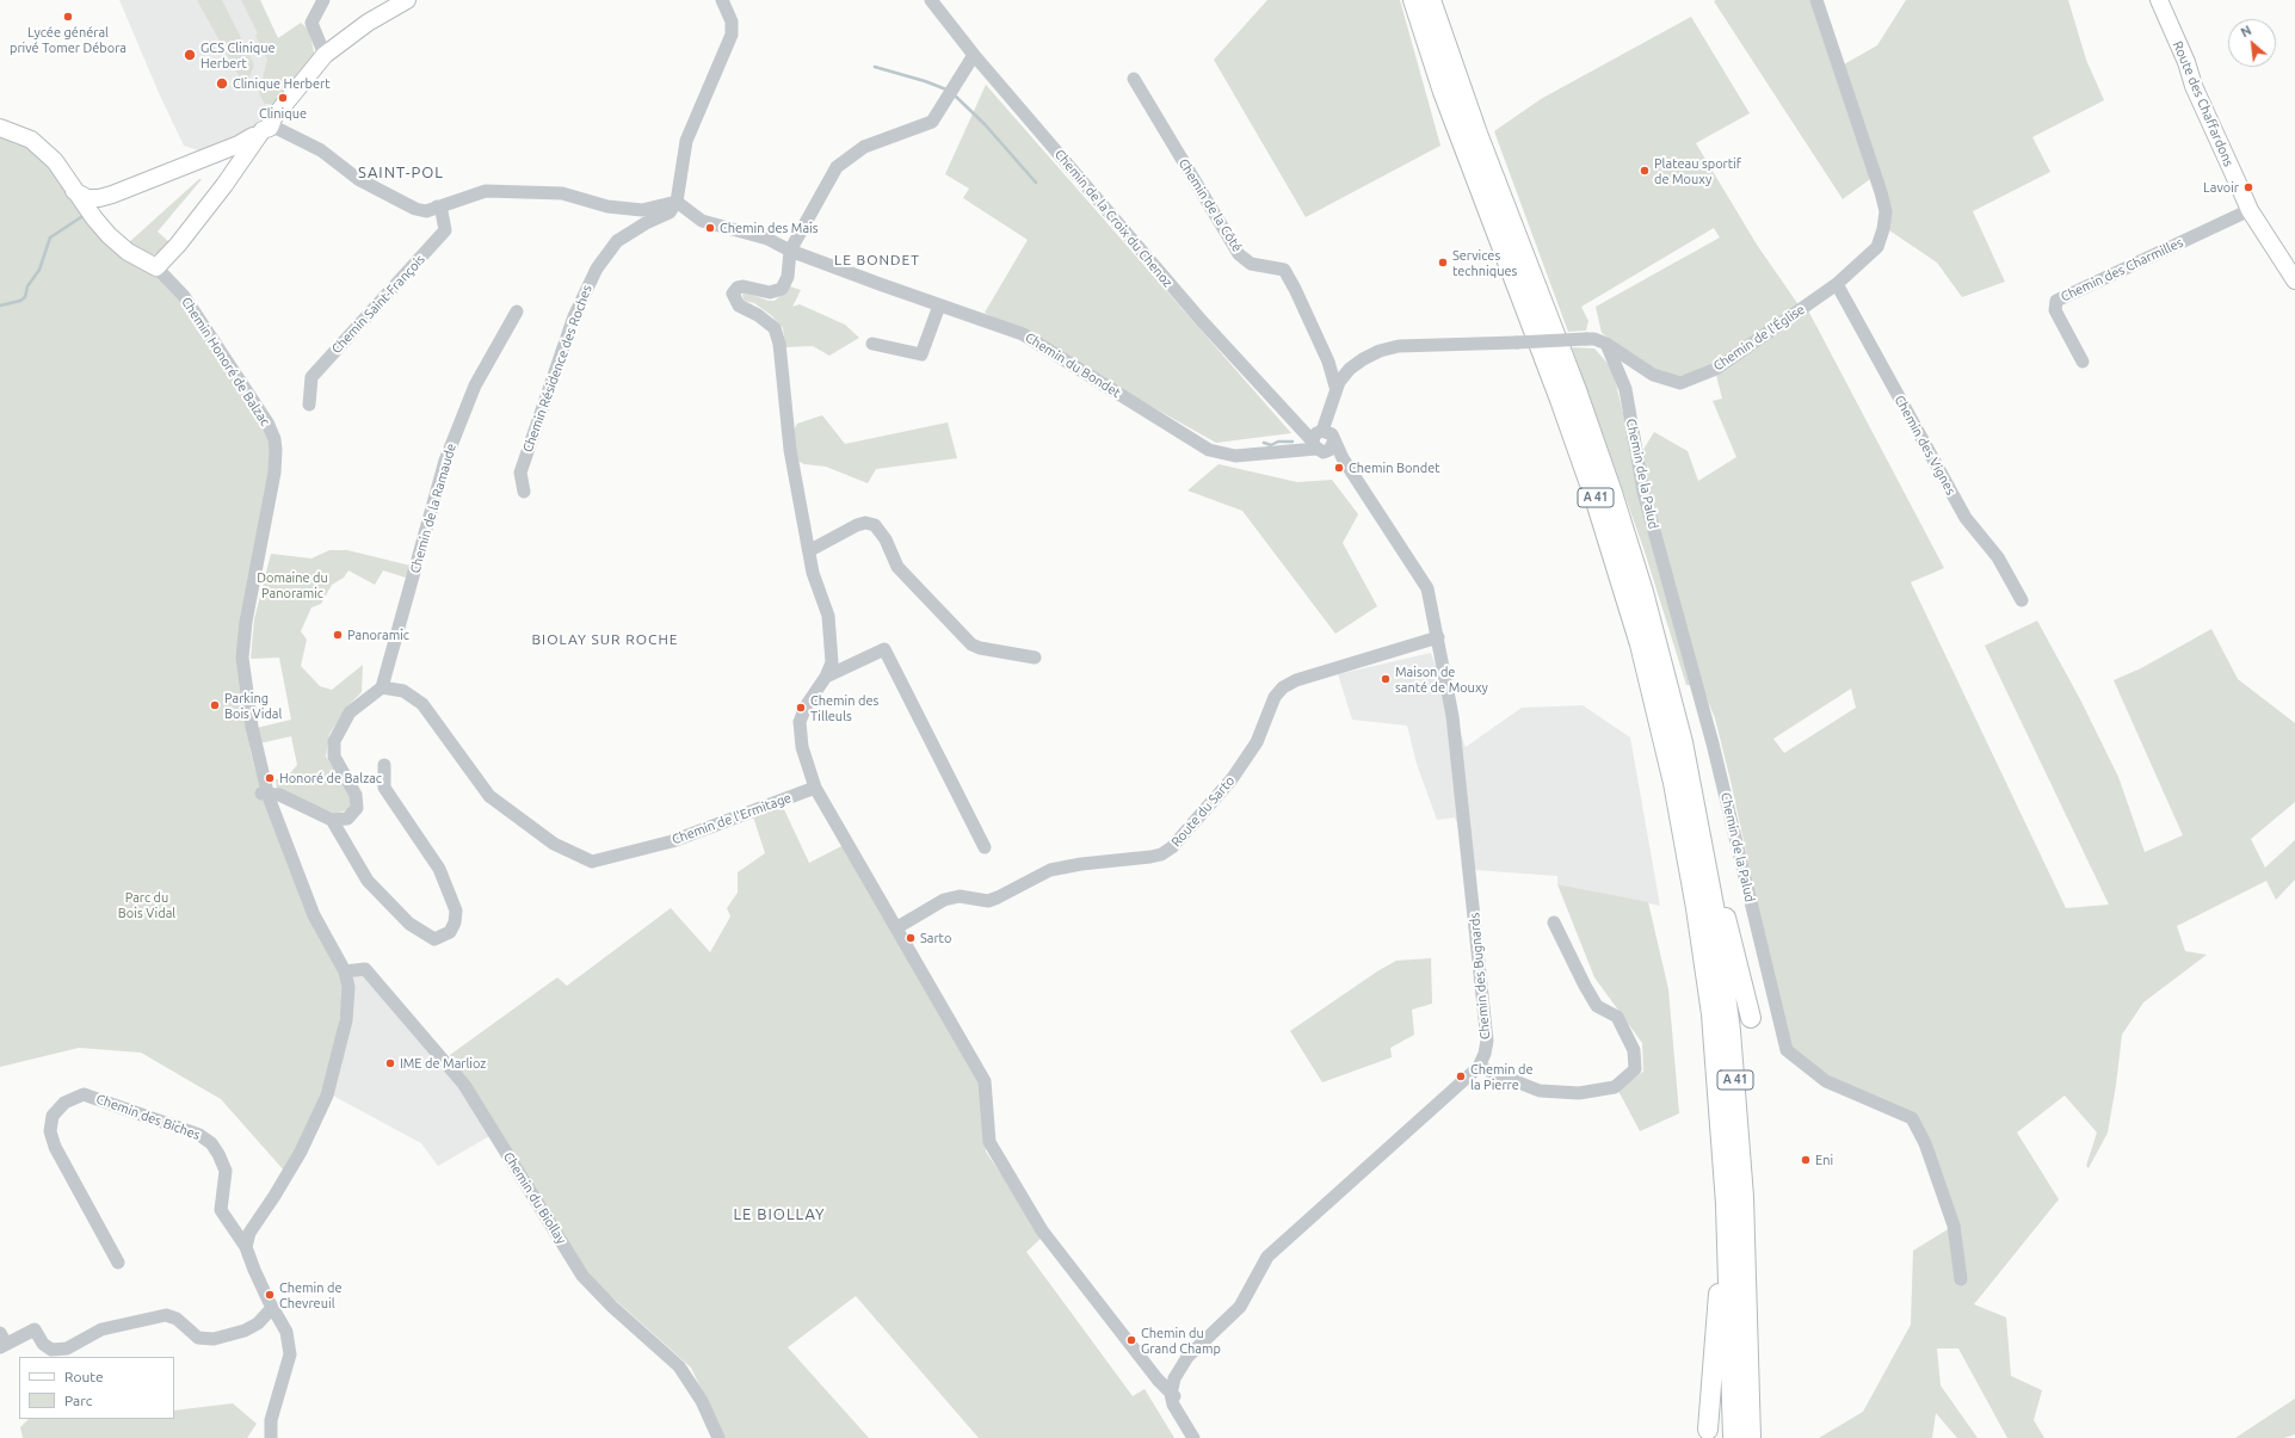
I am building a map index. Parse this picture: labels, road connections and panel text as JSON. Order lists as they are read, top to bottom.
{
  "streets": {
    "highway": ["A 41"],
    "main road": ["Route des Chaffardons"],
    "street": [
      "Chemin de la Côté",
      "Chemin de la Croix du Chenoz",
      "Chemin des Charmilles",
      "Chemin Saint-François",
      "Chemin de l'Église",
      "Chemin Honoré de Balzac",
      "Chemin du Bondet",
      "Chemin Résidence des Roches",
      "Chemin des Vignes",
      "Chemin de la Palud",
      "Chemin de la Ramaude",
      "Route du Sarto",
      "Chemin de l'Ermitage",
      "Chemin des Bugnards",
      "Chemin des Biches",
      "Chemin du Biollay"
    ]
  },
  "crossings": [
    ["Route des Chaffardons", "Chemin des Charmilles"],
    ["Chemin de la Côté", "Chemin de l'Église"],
    ["Chemin de la Croix du Chenoz", "Chemin de l'Église"],
    ["Chemin de la Croix du Chenoz", "Chemin du Bondet"],
    ["Chemin de la Croix du Chenoz", "Chemin des Bugnards"],
    ["Chemin de l'Église", "Chemin du Bondet"],
    ["Chemin de l'Église", "Chemin des Vignes"],
    ["Chemin de l'Église", "Chemin de la Palud"],
    ["Chemin de l'Église", "Chemin des Bugnards"],
    ["Chemin Honoré de Balzac", "Chemin des Biches"],
    ["Chemin Honoré de Balzac", "Chemin du Biollay"],
    ["Chemin du Bondet", "Chemin Résidence des Roches"],
    ["Chemin du Bondet", "Chemin des Bugnards"],
    ["Chemin de la Ramaude", "Chemin de l'Ermitage"],
    ["Route du Sarto", "Chemin des Bugnards"]
  ],
  "districts": [
    "SAINT-POL",
    "LE BONDET",
    "BIOLAY SUR ROCHE",
    "LE BIOLLAY"
  ],
  "parks": ["Domaine du Panoramic", "Parc du Bois Vidal"],
  "places": [
    "Lycée général privé Tomer Débora",
    "GCS Clinique Herbert",
    "Clinique Herbert",
    "Clinique",
    "Plateau sportif de Mouxy",
    "Lavoir",
    "Chemin des Mais",
    "Services techniques",
    "Chemin Bondet",
    "Panoramic",
    "Maison de santé de Mouxy",
    "Parking Bois Vidal",
    "Chemin des Tilleuls",
    "Honoré de Balzac",
    "Sarto",
    "IME de Marlioz",
    "Chemin de la Pierre",
    "Eni",
    "Chemin de Chevreuil",
    "Chemin du Grand Champ"
  ],
  "legend": ["Route", "Parc"],
  "north": "top left"
}
